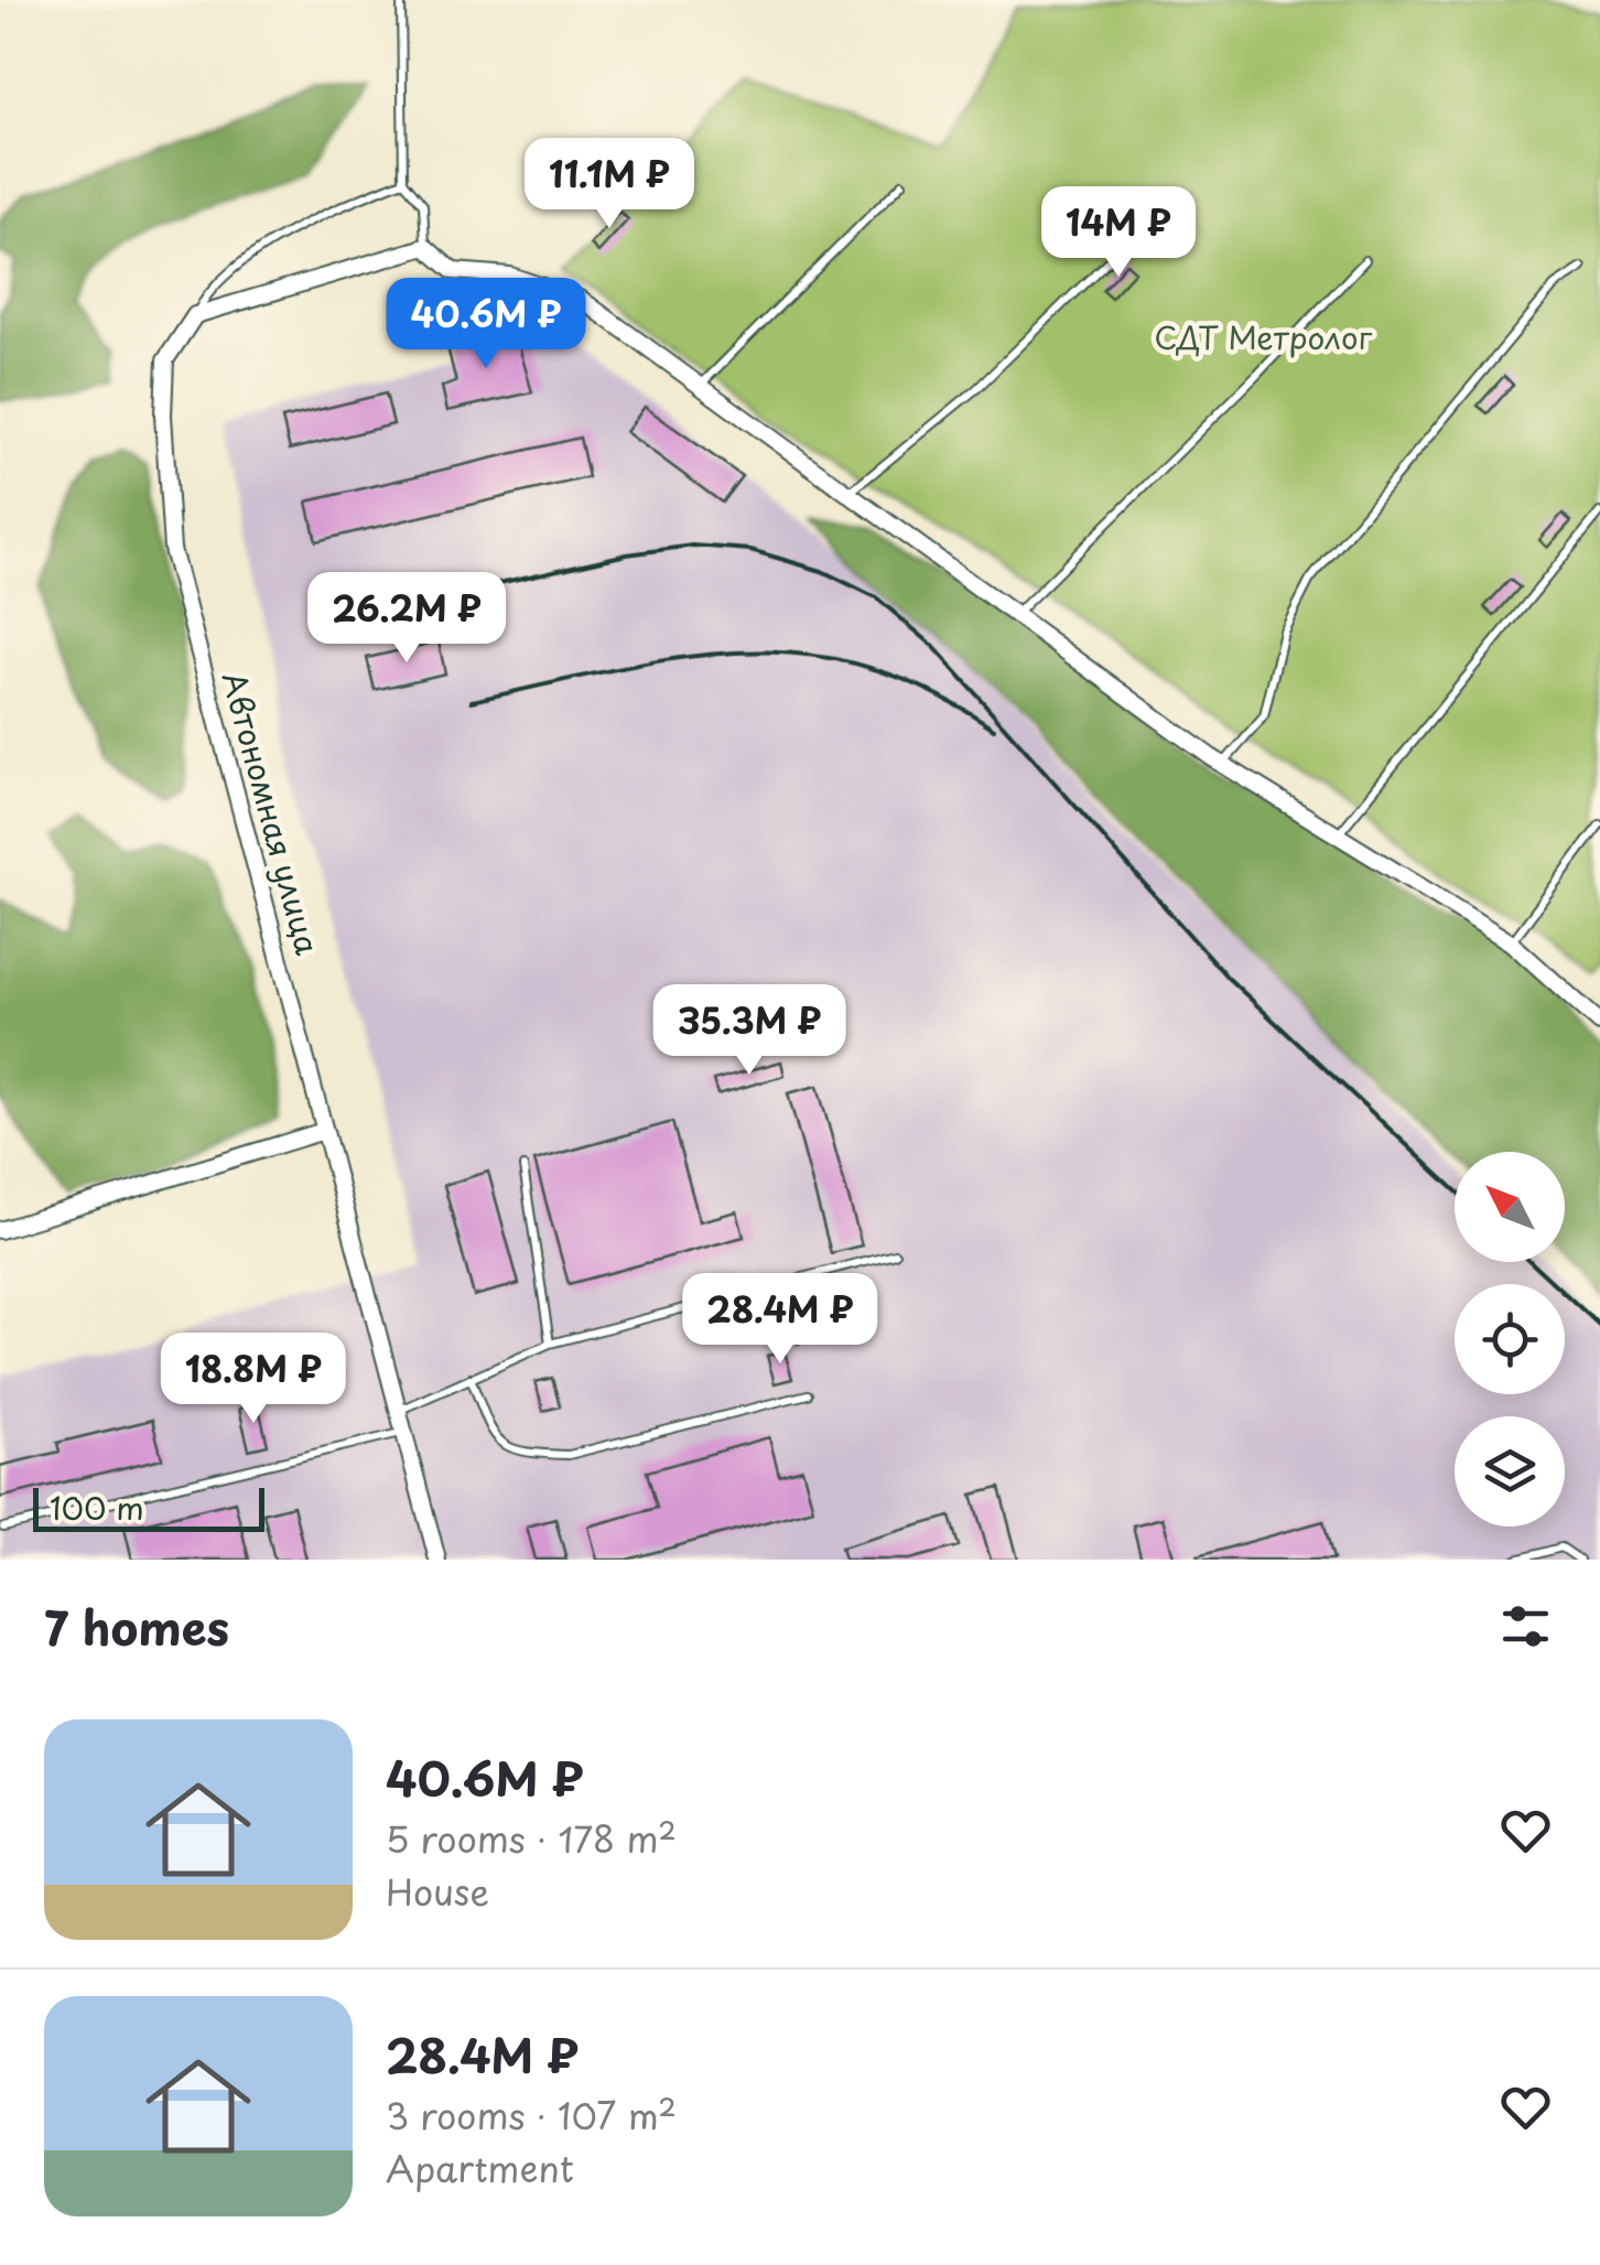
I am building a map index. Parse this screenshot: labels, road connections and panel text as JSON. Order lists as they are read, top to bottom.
{
  "streets": {
    "street": ["Автономная улица"]
  },
  "parks": ["СДТ Метролог"],
  "scale_bar": "100 m",
  "north": "top left",
  "page": {
    "price": [
      "11.1M ₽",
      "14M ₽",
      "40.6M ₽",
      "26.2M ₽",
      "35.3M ₽",
      "28.4M ₽",
      "18.8M ₽"
    ],
    "scale": "100 m",
    "heading": "7 homes",
    "list": [
      {
        "name": "40.6M ₽",
        "note": "5 rooms · 178 m² · House"
      },
      {
        "name": "28.4M ₽",
        "note": "3 rooms · 107 m² · Apartment"
      }
    ]
  }
}
